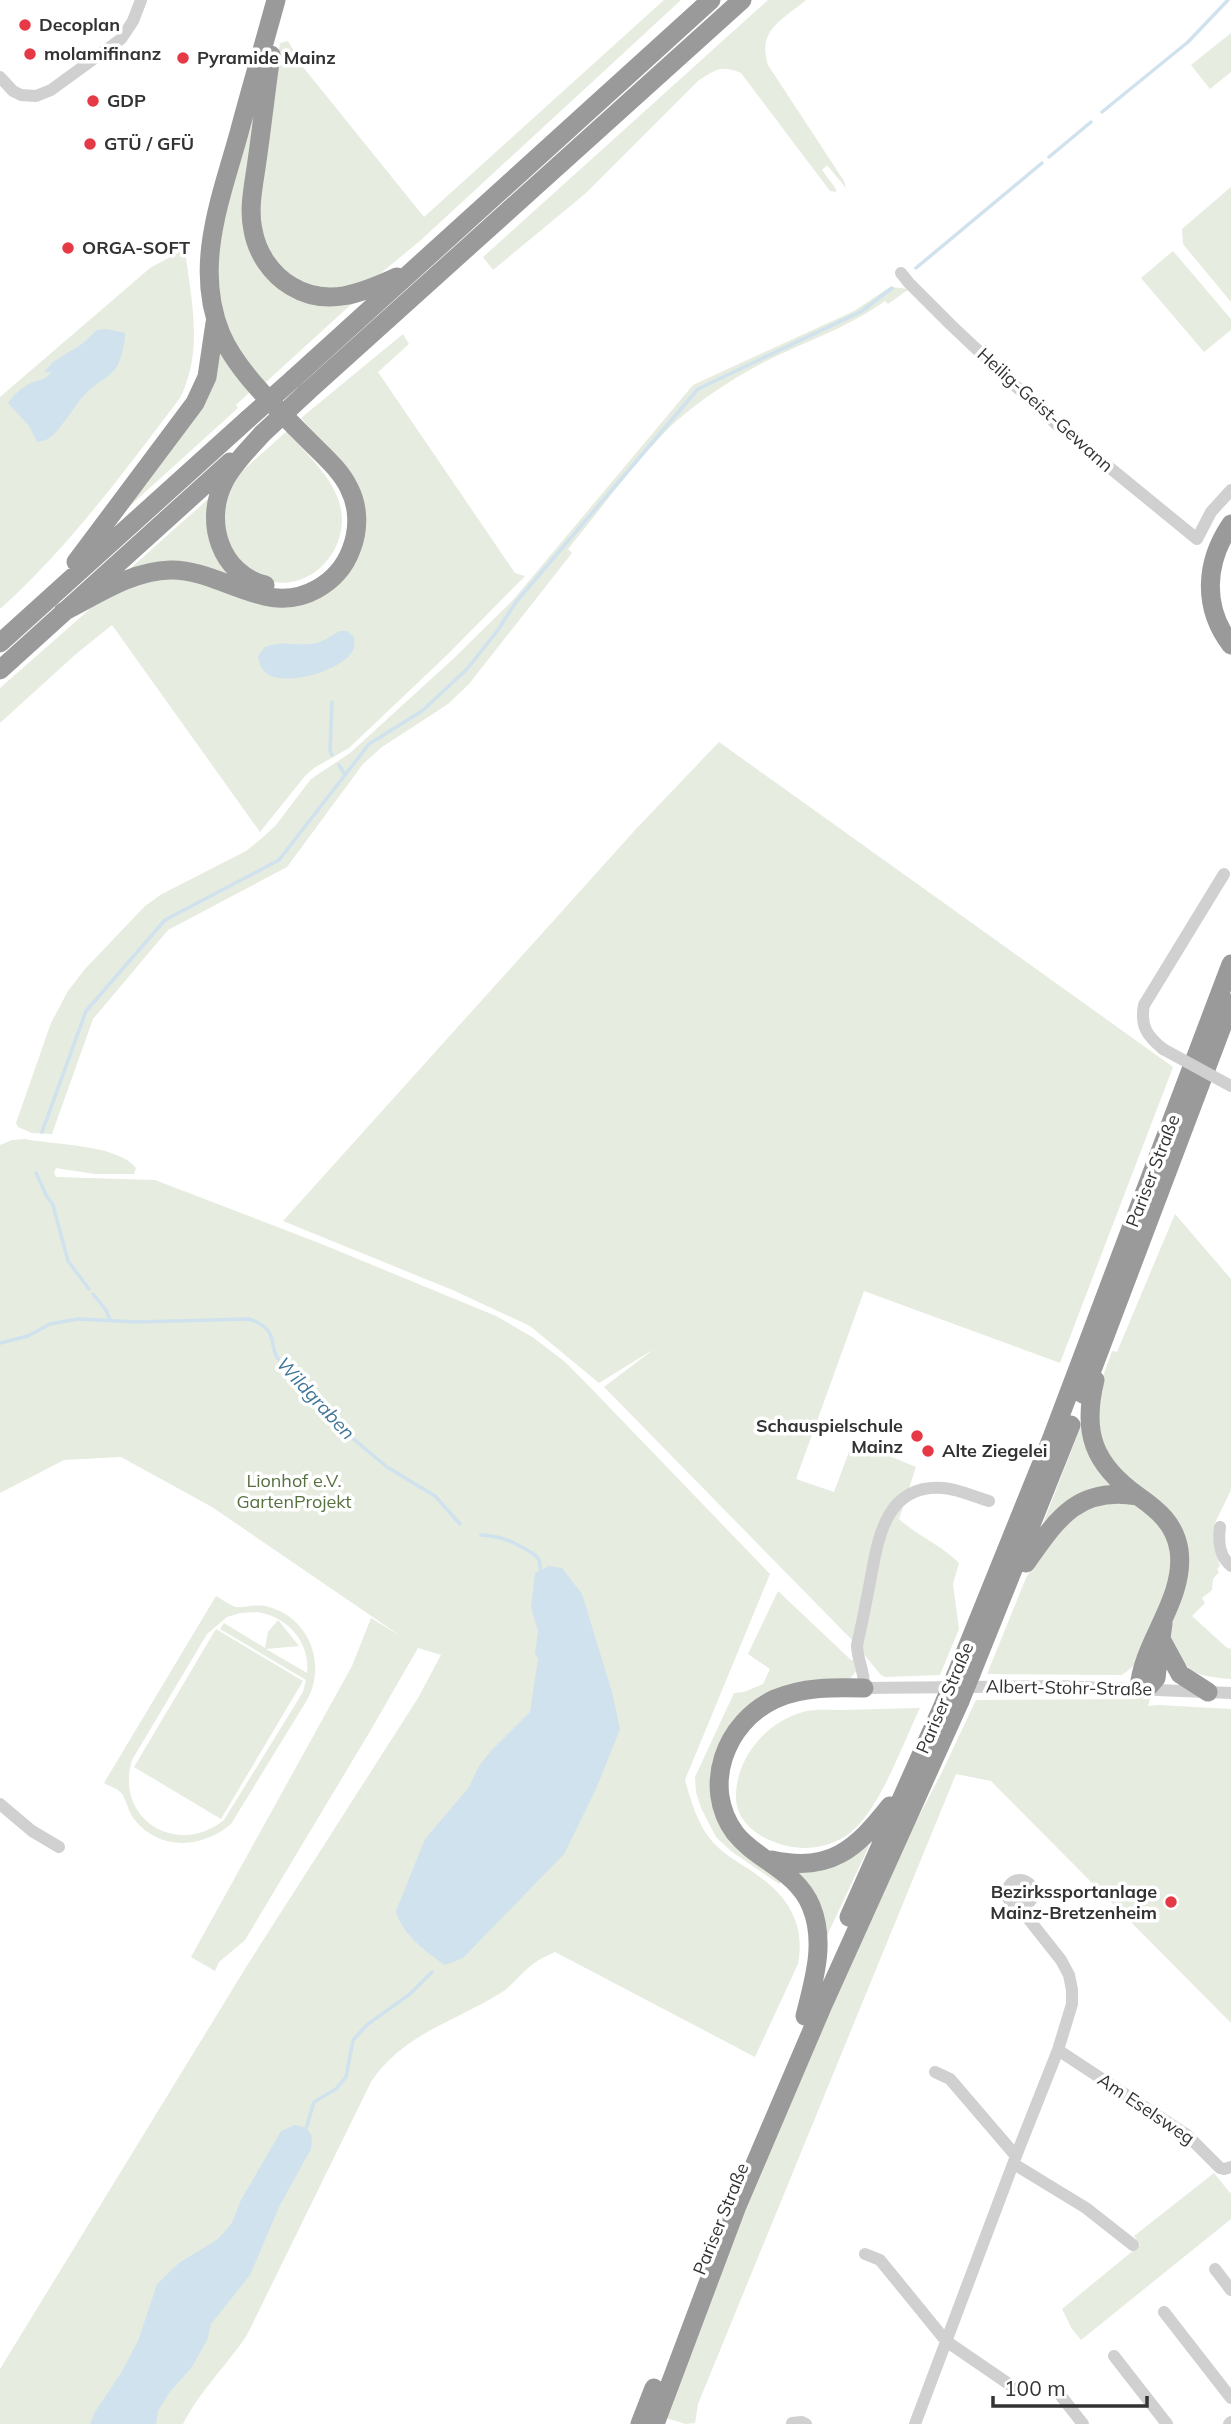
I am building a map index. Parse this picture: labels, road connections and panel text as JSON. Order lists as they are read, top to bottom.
{
  "streets": {
    "highway": ["Pariser Straße"],
    "street": ["Heilig-Geist-Gewann", "Albert-Stohr-Straße", "Am Eselsweg"]
  },
  "water": ["Wildgraben"],
  "parks": ["Lionhof e.V. GartenProjekt"],
  "places": [
    "Decoplan",
    "molamifinanz",
    "Pyramide Mainz",
    "GDP",
    "GTÜ / GFÜ",
    "ORGA-SOFT",
    "Schauspielschule Mainz",
    "Alte Ziegelei",
    "Bezirkssportanlage Mainz-Bretzenheim"
  ],
  "scale_bar": "100 m"
}
